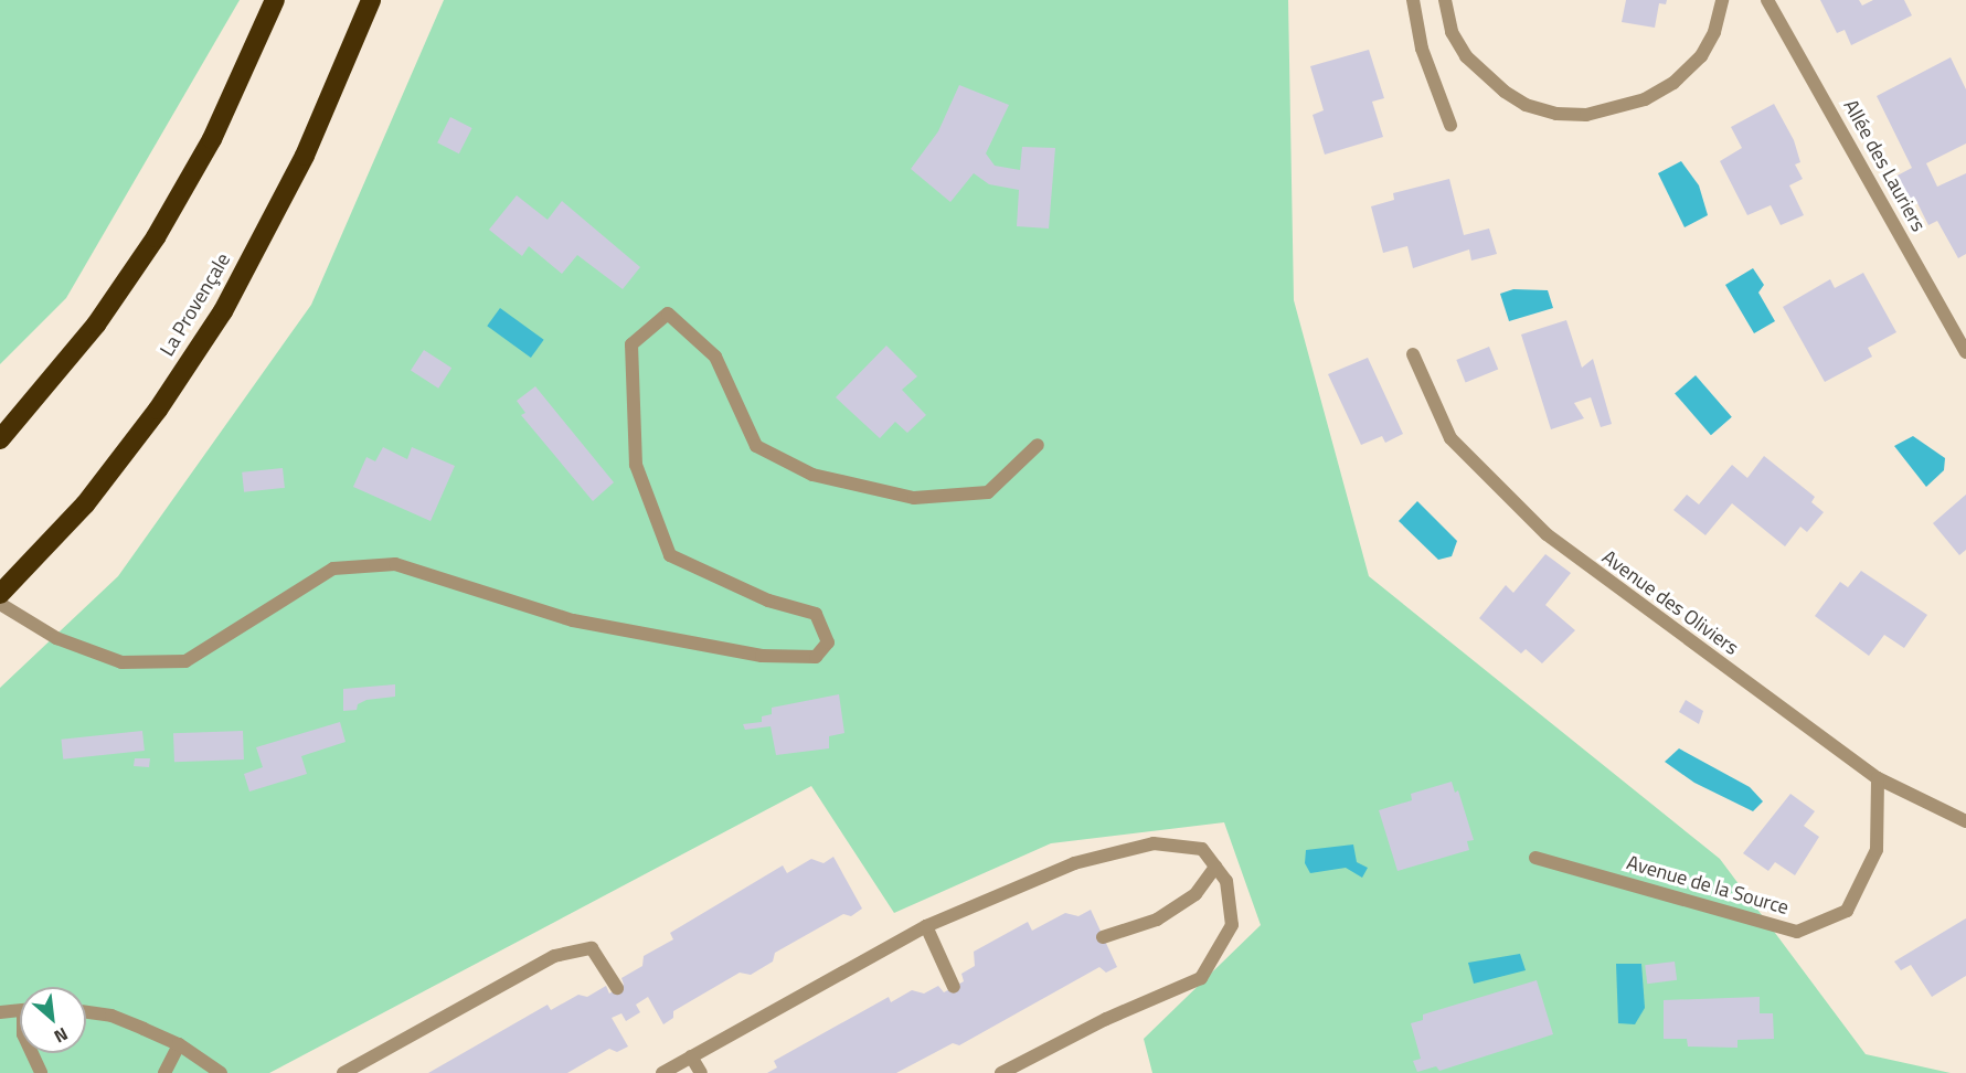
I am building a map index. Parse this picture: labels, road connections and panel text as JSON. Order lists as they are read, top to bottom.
{
  "streets": {
    "highway": ["La Provençale"],
    "street": ["Allée des Lauriers", "Avenue des Oliviers", "Avenue de la Source"]
  },
  "crossings": [
    ["Avenue des Oliviers", "Avenue de la Source"]
  ],
  "north": "bottom right"
}
